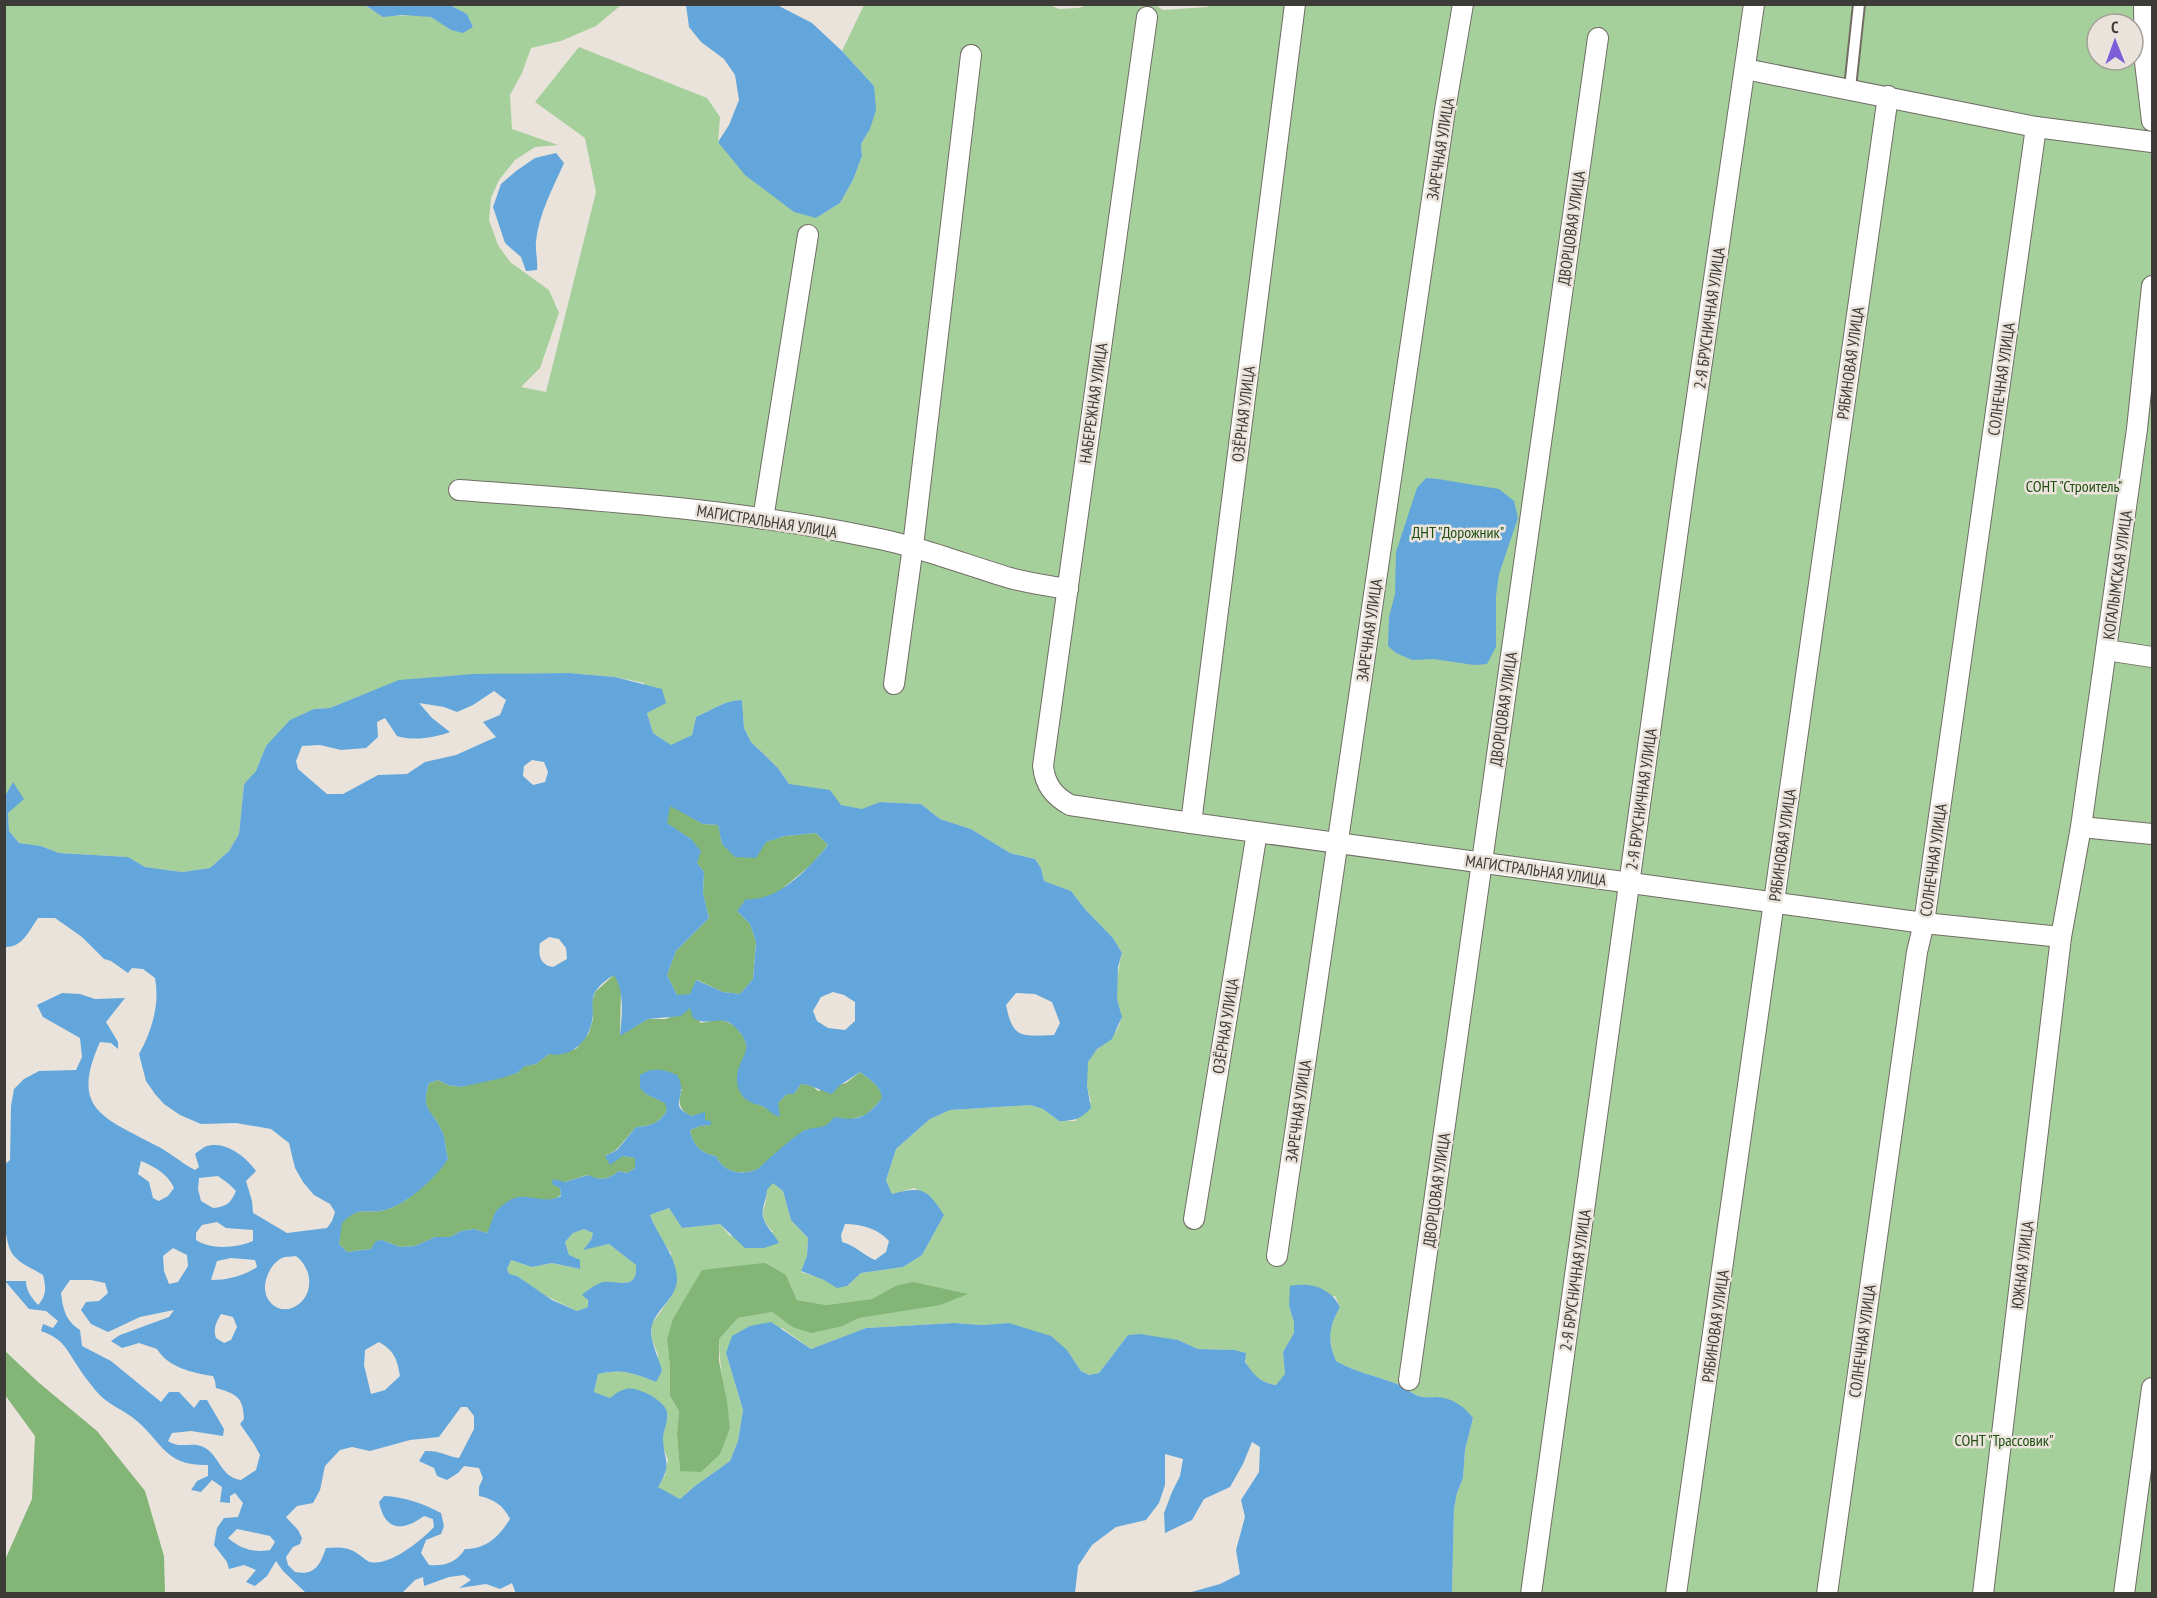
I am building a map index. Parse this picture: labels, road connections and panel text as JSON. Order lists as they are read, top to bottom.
{
  "streets": {
    "street": [
      "ЗАРЕЧНАЯ УЛИЦА",
      "ДВОРЦОВАЯ УЛИЦА",
      "2-Я БРУСНИЧНАЯ УЛИЦА",
      "РЯБИНОВАЯ УЛИЦА",
      "СОЛНЕЧНАЯ УЛИЦА",
      "НАБЕРЕЖНАЯ УЛИЦА",
      "ОЗЁРНАЯ УЛИЦА",
      "МАГИСТРАЛЬНАЯ УЛИЦА",
      "КОГАЛЫМСКАЯ УЛИЦА",
      "ЮЖНАЯ УЛИЦА"
    ]
  },
  "crossings": [
    ["ЗАРЕЧНАЯ УЛИЦА", "МАГИСТРАЛЬНАЯ УЛИЦА"],
    ["ДВОРЦОВАЯ УЛИЦА", "МАГИСТРАЛЬНАЯ УЛИЦА"],
    ["2-Я БРУСНИЧНАЯ УЛИЦА", "МАГИСТРАЛЬНАЯ УЛИЦА"],
    ["РЯБИНОВАЯ УЛИЦА", "МАГИСТРАЛЬНАЯ УЛИЦА"],
    ["СОЛНЕЧНАЯ УЛИЦА", "МАГИСТРАЛЬНАЯ УЛИЦА"],
    ["НАБЕРЕЖНАЯ УЛИЦА", "МАГИСТРАЛЬНАЯ УЛИЦА"],
    ["ОЗЁРНАЯ УЛИЦА", "МАГИСТРАЛЬНАЯ УЛИЦА"],
    ["МАГИСТРАЛЬНАЯ УЛИЦА", "ЮЖНАЯ УЛИЦА"]
  ],
  "parks": ["СОНТ \"Строитель\"", "ДНТ \"Дорожник\"", "СОНТ \"Трассовик\""],
  "north": "top"
}
